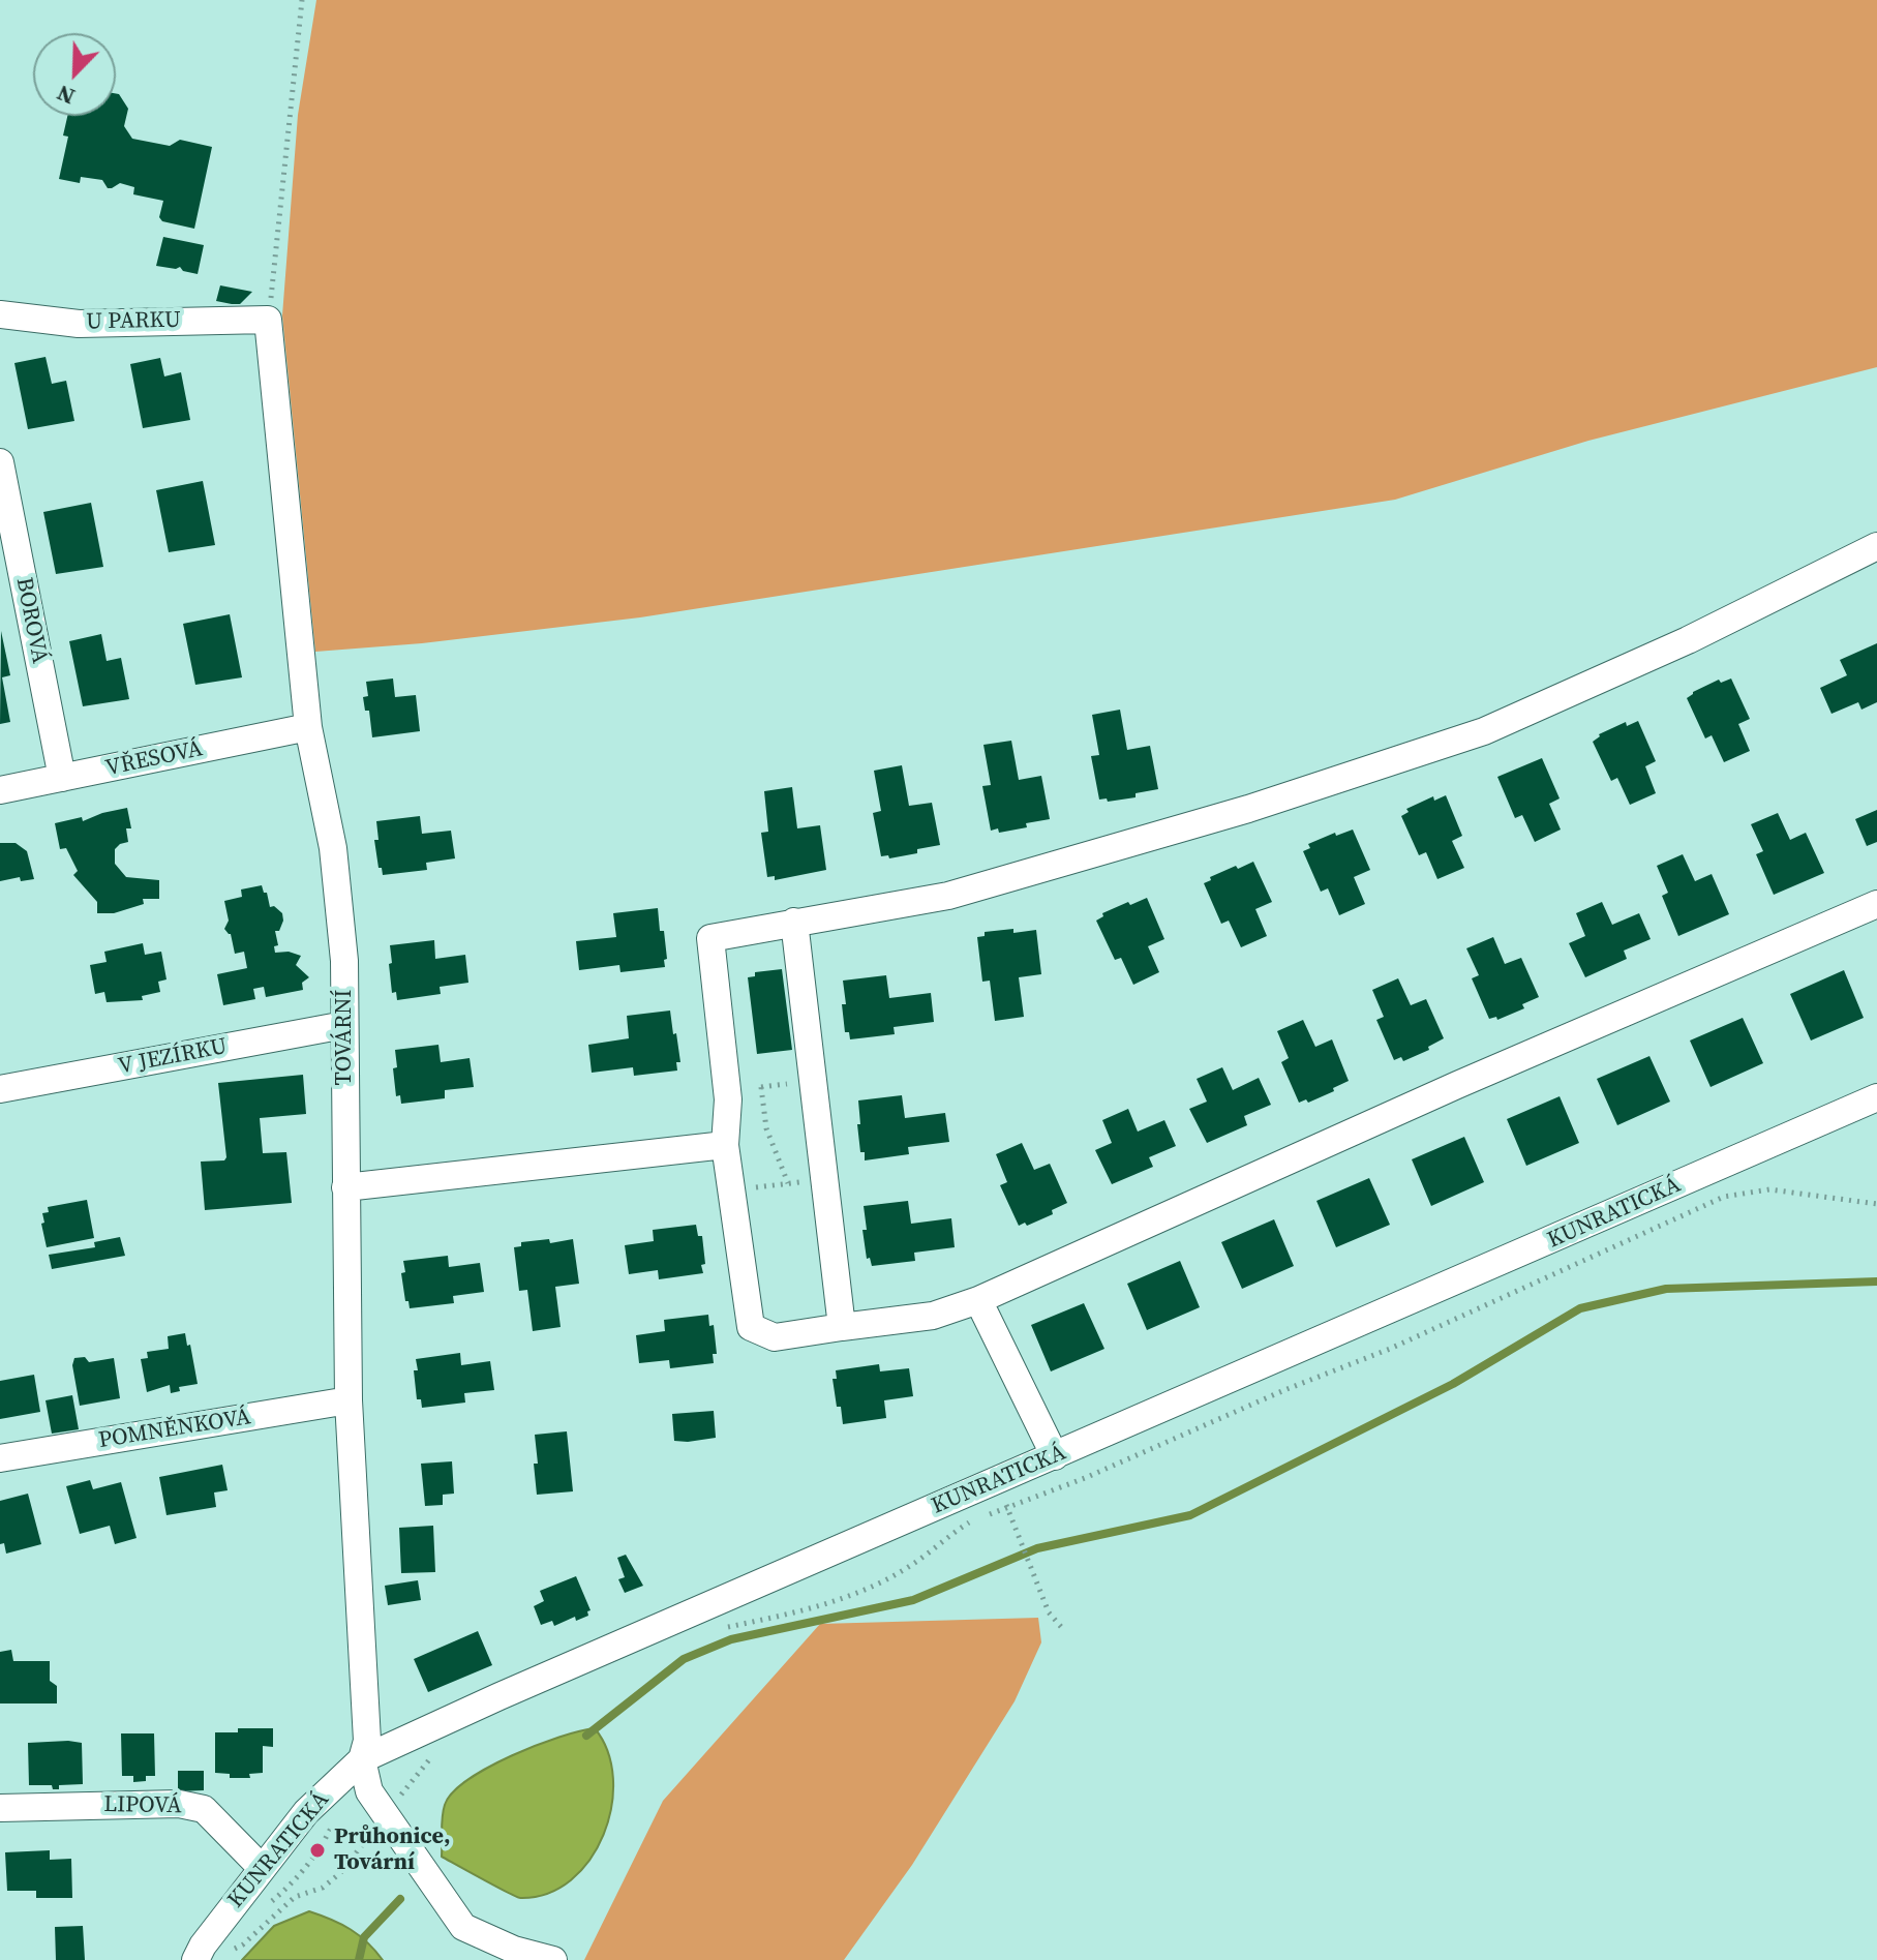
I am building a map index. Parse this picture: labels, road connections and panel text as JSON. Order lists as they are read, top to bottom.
{
  "streets": {
    "street": [
      "U PARKU",
      "BOROVÁ",
      "VŘESOVÁ",
      "TOVÁRNÍ",
      "V JEZÍRKU",
      "KUNRATICKÁ",
      "POMNĚNKOVÁ",
      "LIPOVÁ"
    ]
  },
  "crossings": [
    ["U PARKU", "TOVÁRNÍ"],
    ["BOROVÁ", "VŘESOVÁ"],
    ["VŘESOVÁ", "TOVÁRNÍ"],
    ["TOVÁRNÍ", "V JEZÍRKU"],
    ["TOVÁRNÍ", "KUNRATICKÁ"],
    ["TOVÁRNÍ", "POMNĚNKOVÁ"],
    ["KUNRATICKÁ", "LIPOVÁ"]
  ],
  "places": ["Průhonice, Tovární"],
  "north": "bottom left"
}
